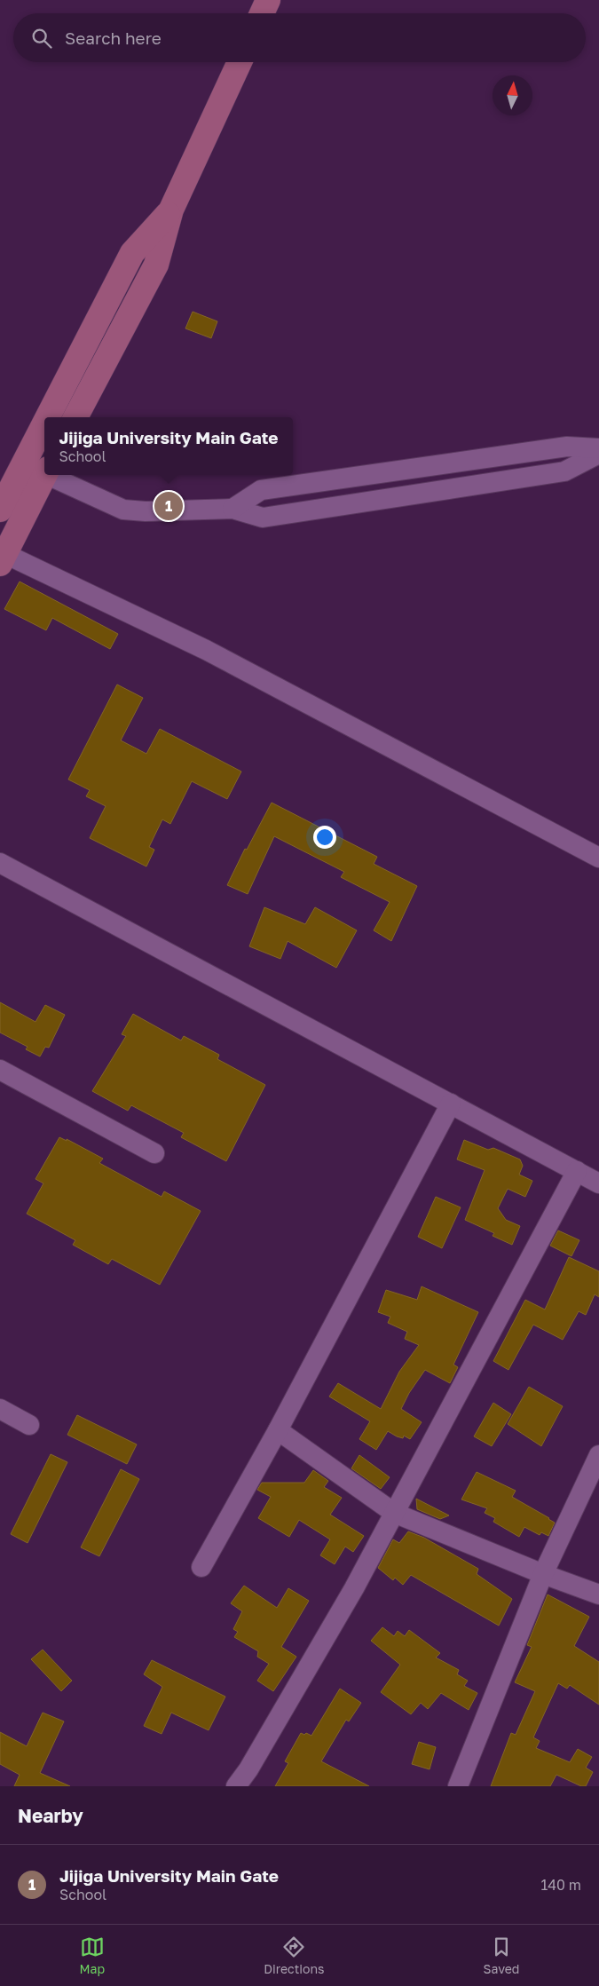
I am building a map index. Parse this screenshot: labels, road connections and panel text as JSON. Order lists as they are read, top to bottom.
{
  "north": "top",
  "page": {
    "search": "Search here",
    "popup": ["Jijiga University Main Gate", "School"],
    "pins": "1",
    "heading": "Nearby",
    "list": [
      {
        "mark": "1",
        "name": "Jijiga University Main Gate",
        "note": "School",
        "value": "140 m"
      }
    ],
    "nav": ["Map", "Directions", "Saved"]
  }
}
